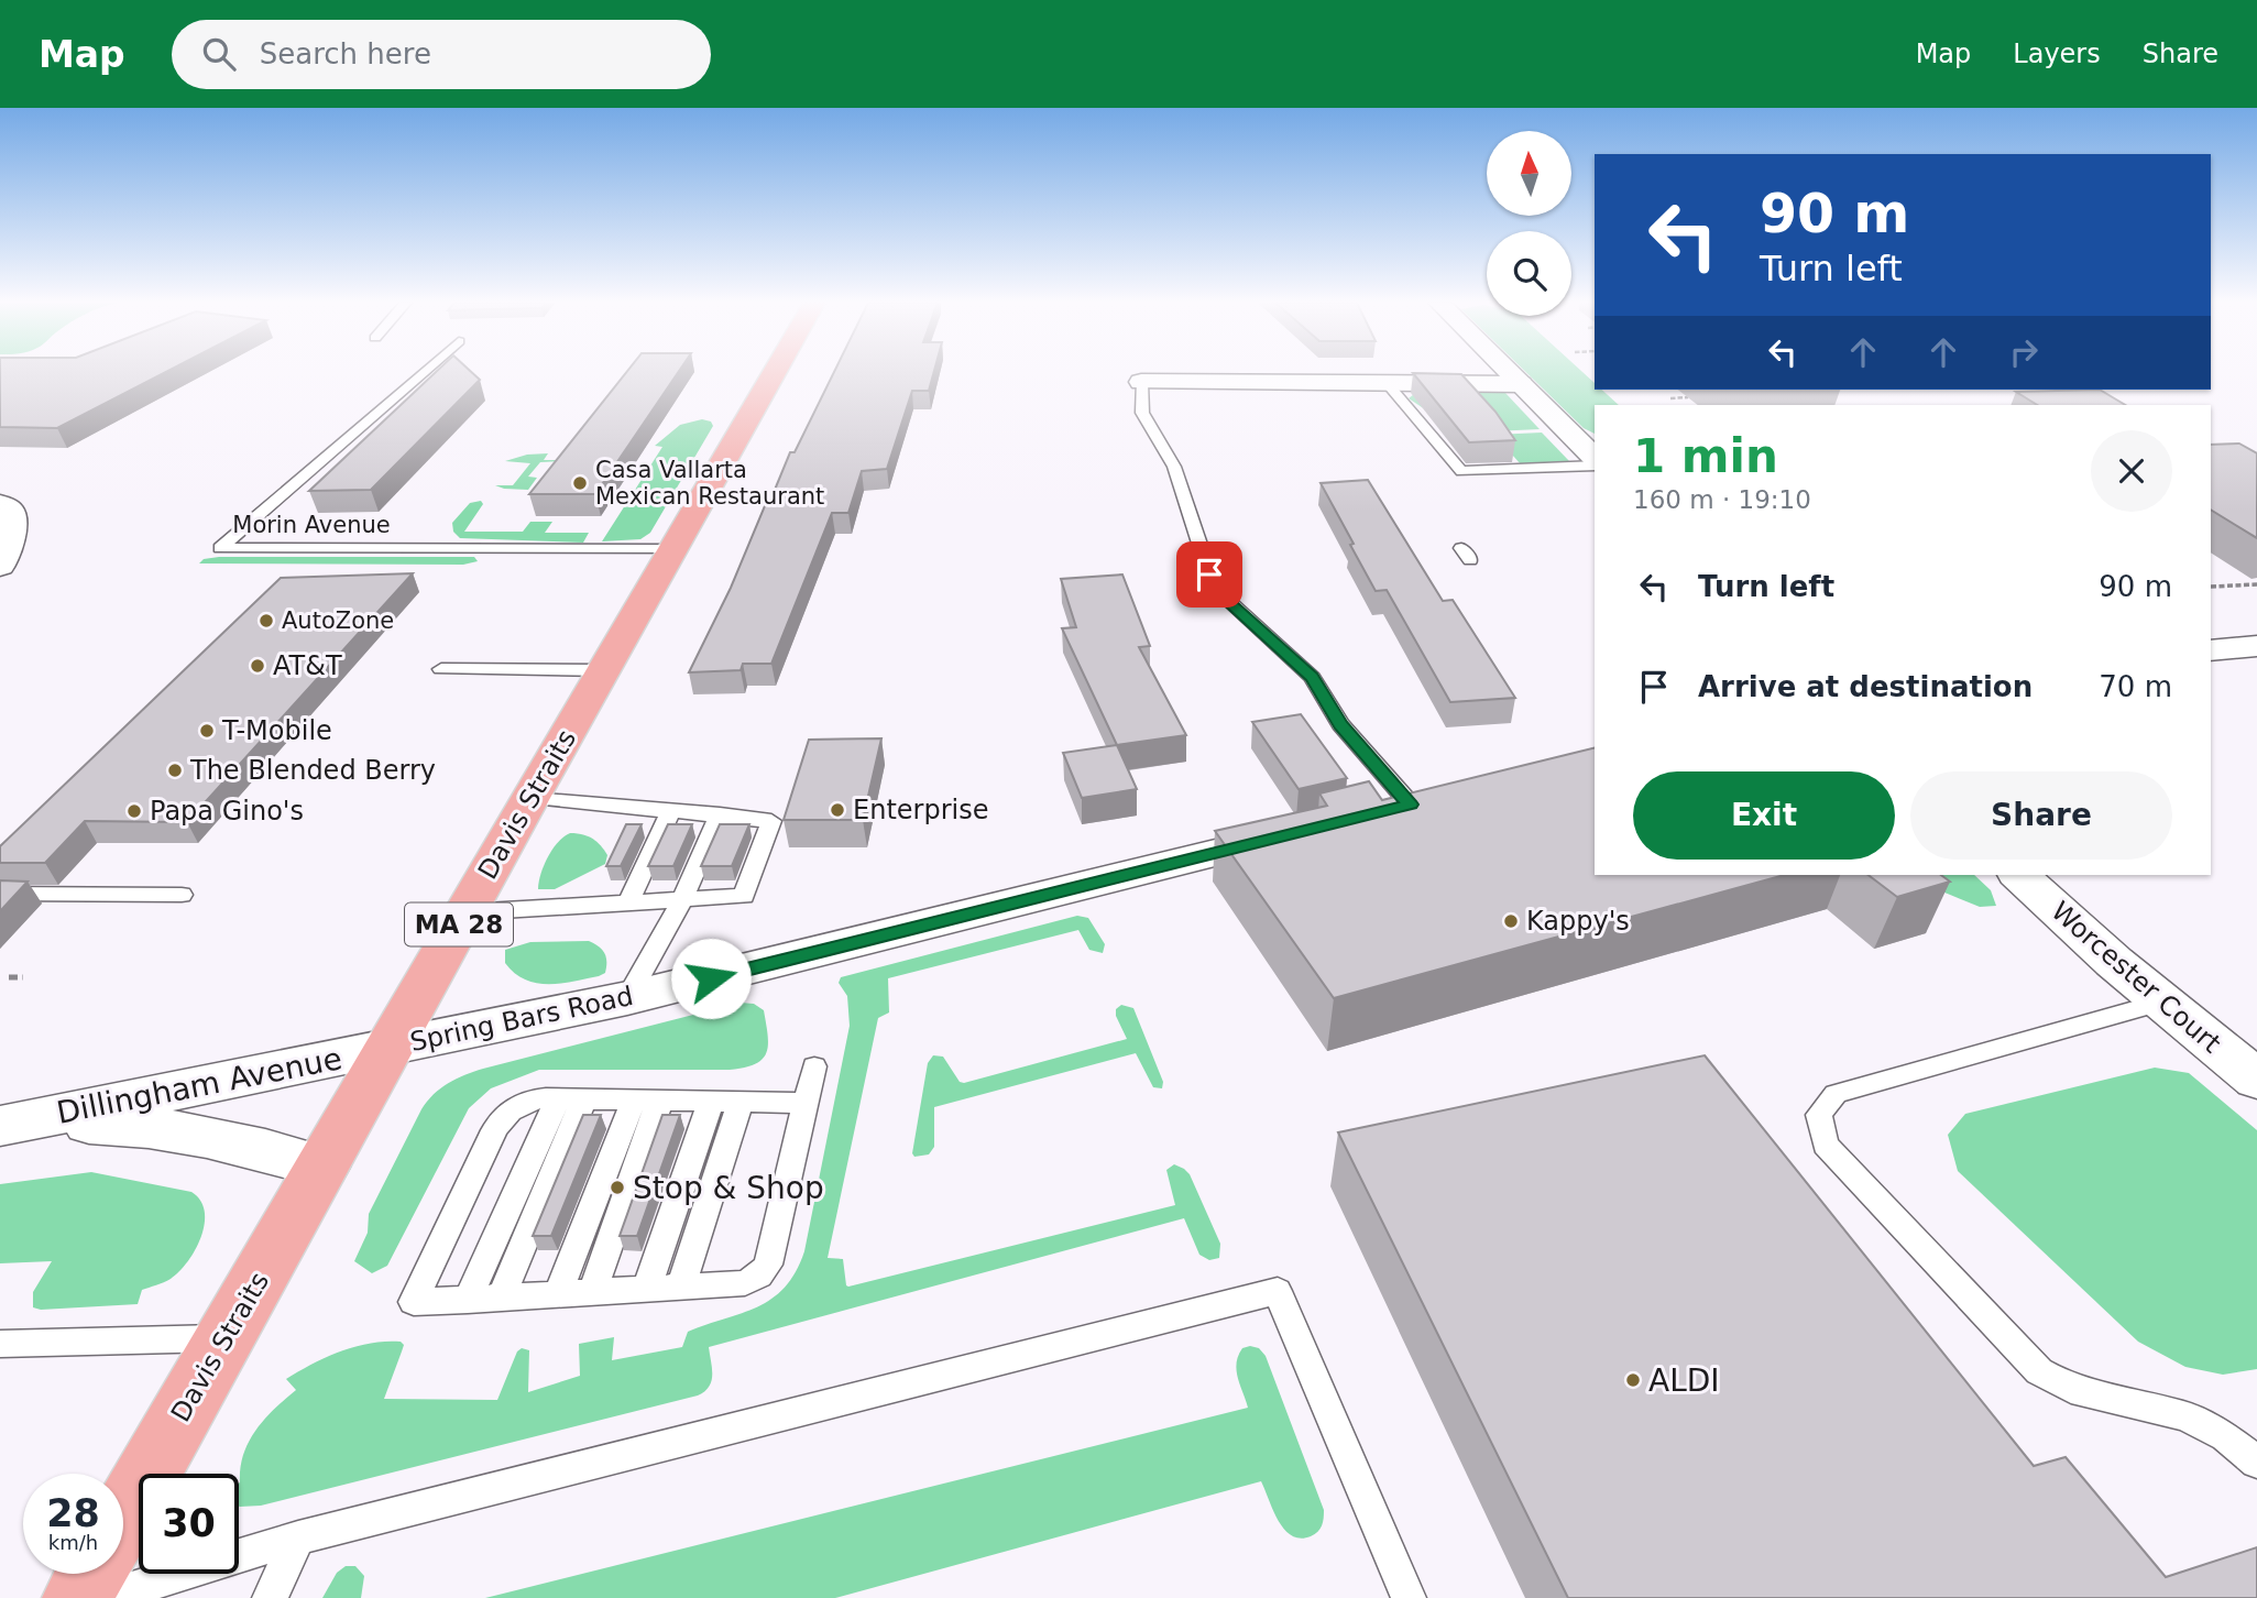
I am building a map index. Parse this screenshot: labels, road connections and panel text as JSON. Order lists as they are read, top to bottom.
{
  "streets": {
    "main road": ["Davis Straits", "MA 28"],
    "street": ["Worcester Court", "Spring Bars Road", "Dillingham Avenue"],
    "lane": ["Morin Avenue"]
  },
  "crossings": [
    ["Morin Avenue", "Davis Straits"],
    ["Davis Straits", "Spring Bars Road"],
    ["Davis Straits", "Dillingham Avenue"],
    ["Spring Bars Road", "Dillingham Avenue"]
  ],
  "places": [
    "Casa Vallarta Mexican Restaurant",
    "AutoZone",
    "AT&T",
    "T-Mobile",
    "The Blended Berry",
    "Enterprise",
    "Papa Gino's",
    "Kappy's",
    "Stop & Shop",
    "ALDI"
  ],
  "north": "top",
  "page": {
    "header": "Map",
    "search": "Search here",
    "nav": ["Map", "Layers", "Share"],
    "turn": ["90 m", "Turn left"],
    "heading": ["1 min", "160 m · 19:10"],
    "list": [
      {
        "name": "Turn left",
        "value": "90 m"
      },
      {
        "name": "Arrive at destination",
        "value": "70 m"
      }
    ],
    "buttons": ["Exit", "Share"],
    "speed": "28 km/h",
    "limit": "30"
  }
}
